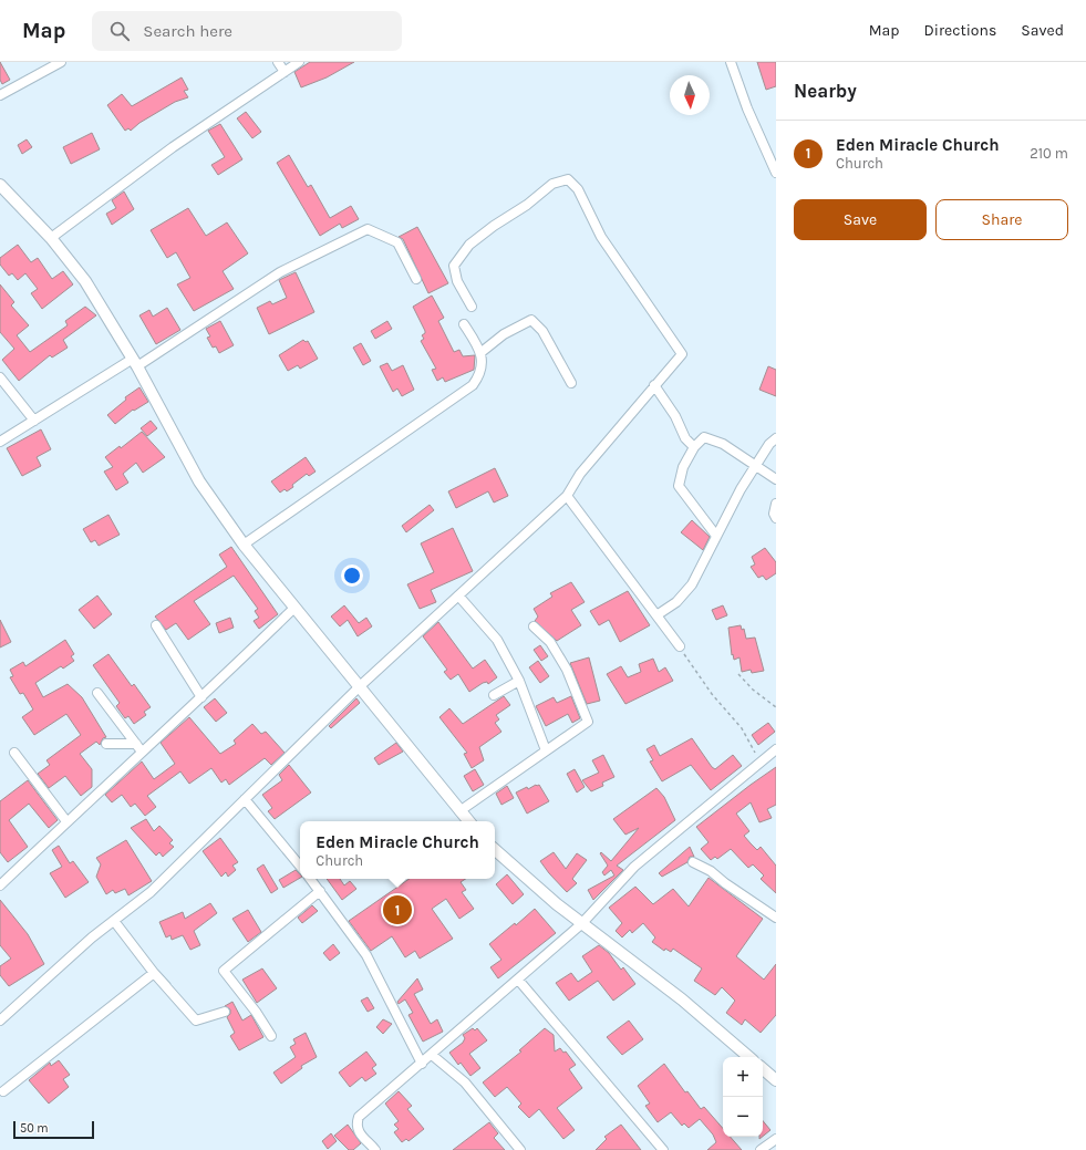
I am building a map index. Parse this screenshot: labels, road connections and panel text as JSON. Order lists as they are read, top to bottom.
{
  "scale_bar": "50 m",
  "north": "bottom",
  "page": {
    "header": "Map",
    "search": "Search here",
    "nav": ["Map", "Directions", "Saved"],
    "heading": "Nearby",
    "list": [
      {
        "mark": "1",
        "name": "Eden Miracle Church",
        "note": "Church",
        "value": "210 m"
      }
    ],
    "buttons": ["Save", "Share"],
    "popup": ["Eden Miracle Church", "Church"],
    "pins": "1",
    "map_buttons": ["+", "−"],
    "scale": "50 m"
  }
}
